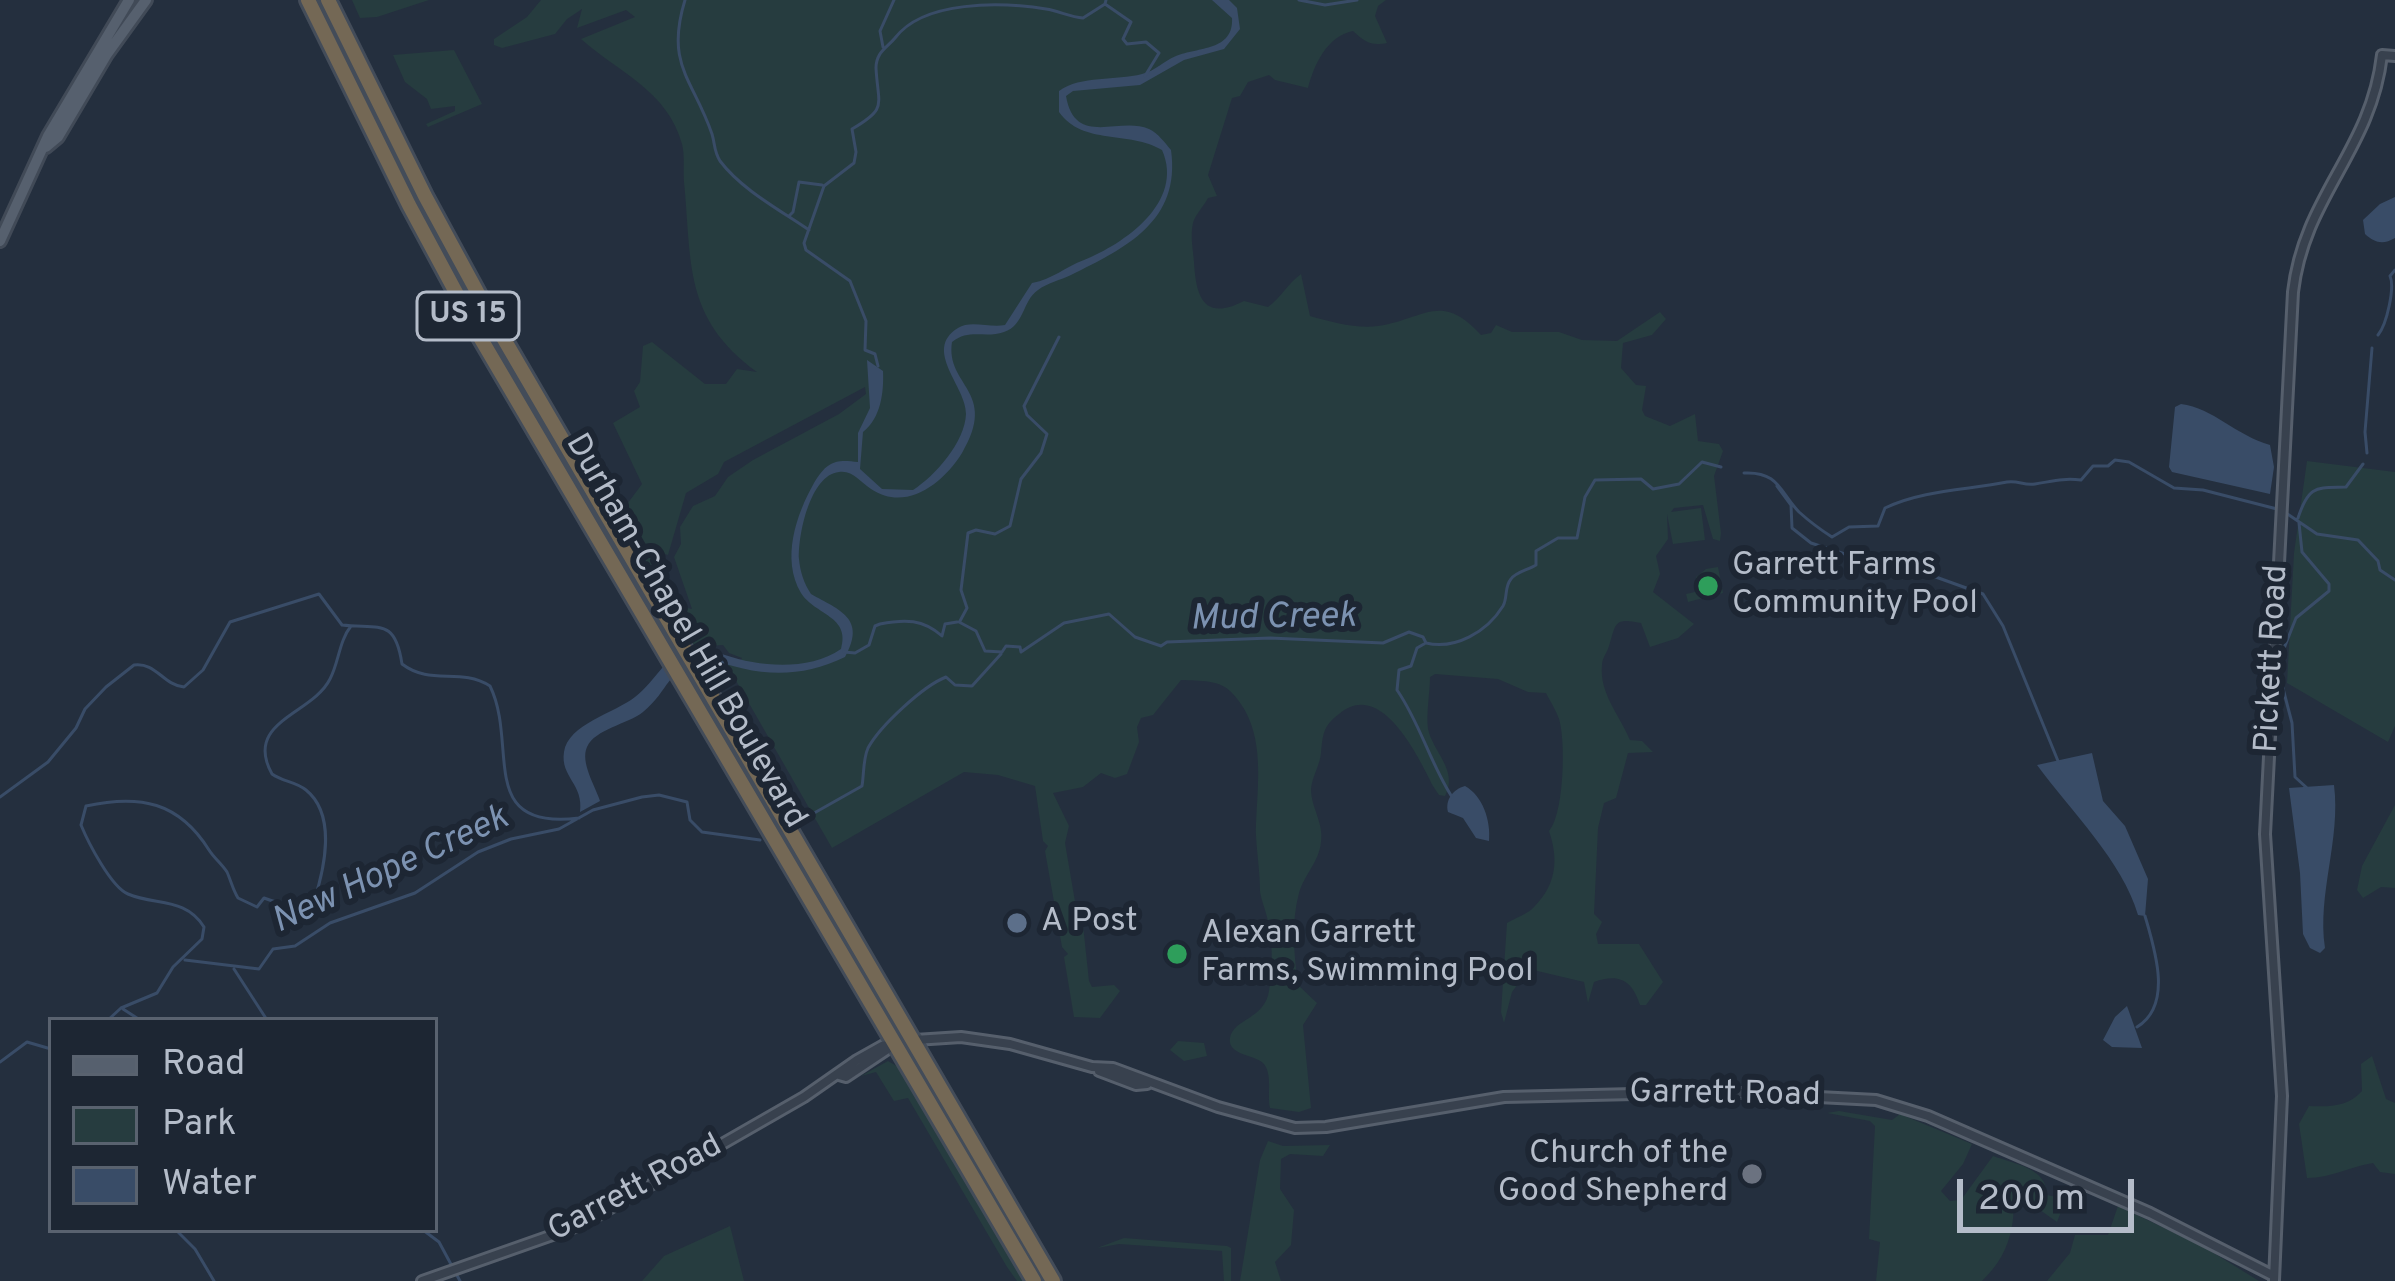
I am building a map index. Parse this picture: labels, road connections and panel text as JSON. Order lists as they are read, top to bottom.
{
  "streets": {
    "highway": ["US 15", "Durham-Chapel Hill Boulevard"],
    "street": ["Pickett Road", "Garrett Road"]
  },
  "crossings": [
    ["Durham-Chapel Hill Boulevard", "Garrett Road"],
    ["Pickett Road", "Garrett Road"]
  ],
  "water": ["Mud Creek", "New Hope Creek"],
  "places": [
    "Garrett Farms Community Pool",
    "A Post",
    "Alexan Garrett Farms, Swimming Pool",
    "Church of the Good Shepherd"
  ],
  "legend": ["Road", "Park", "Water"],
  "scale_bar": "200 m"
}
